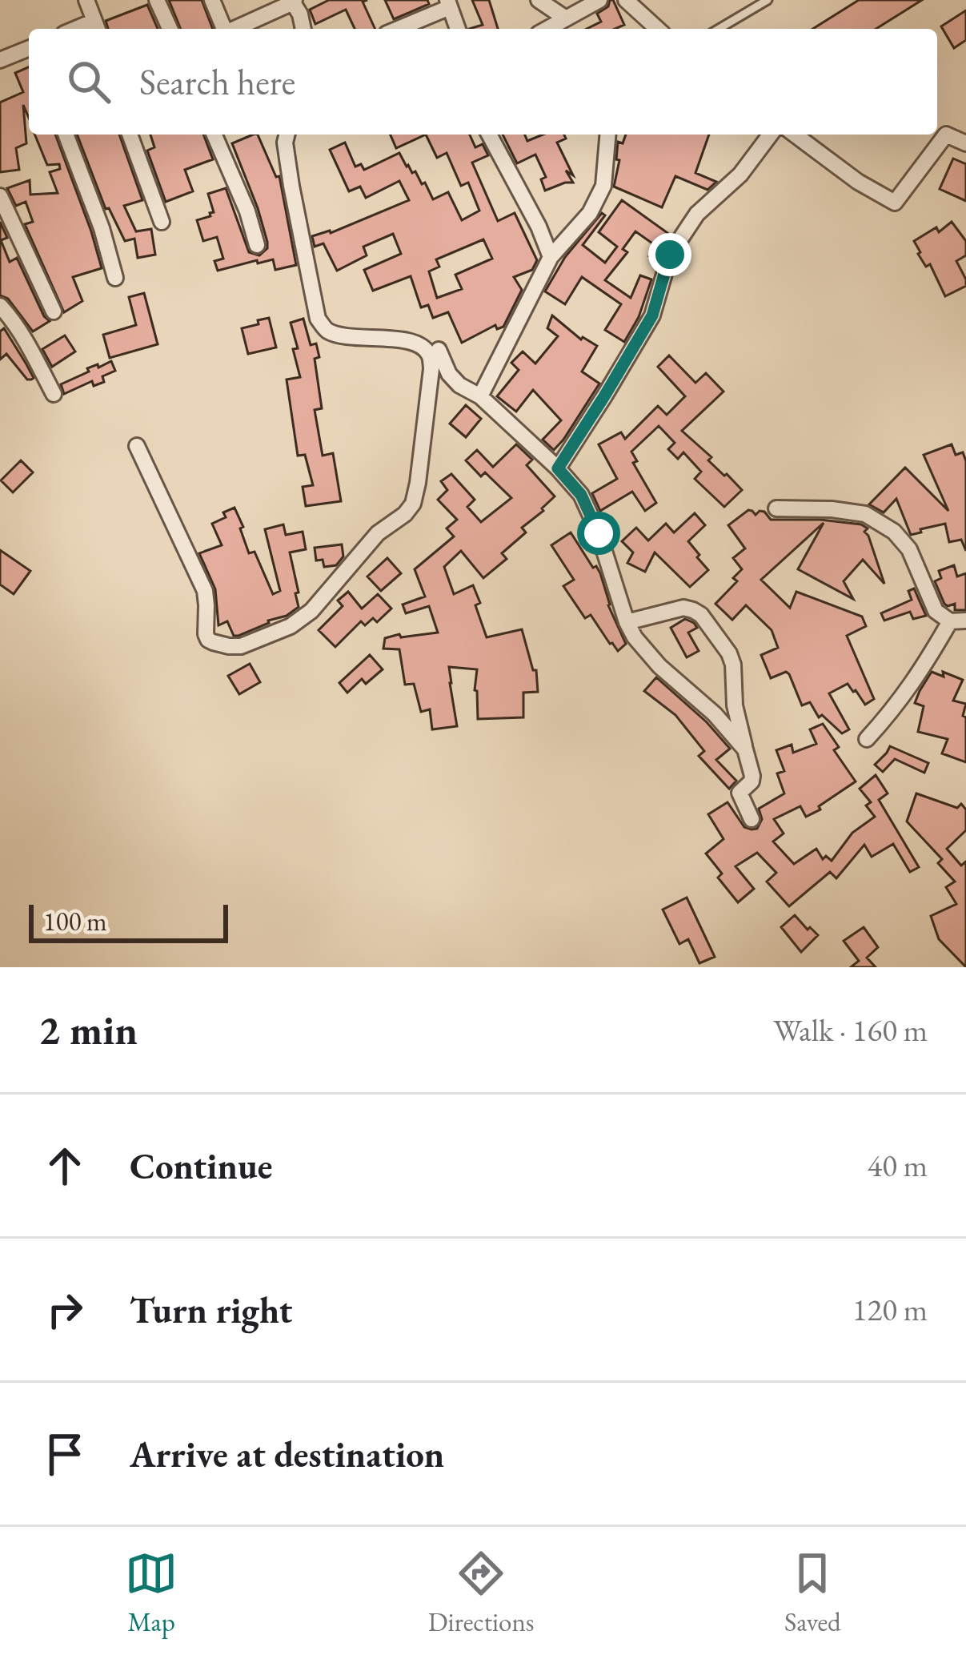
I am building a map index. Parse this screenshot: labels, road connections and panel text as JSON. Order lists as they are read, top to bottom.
{
  "scale_bar": "100 m",
  "page": {
    "search": "Search here",
    "scale": "100 m",
    "heading": ["2 min", "Walk · 160 m"],
    "list": [
      ["Continue", "40 m"],
      ["Turn right", "120 m"],
      "Arrive at destination"
    ],
    "nav": ["Map", "Directions", "Saved"]
  }
}
